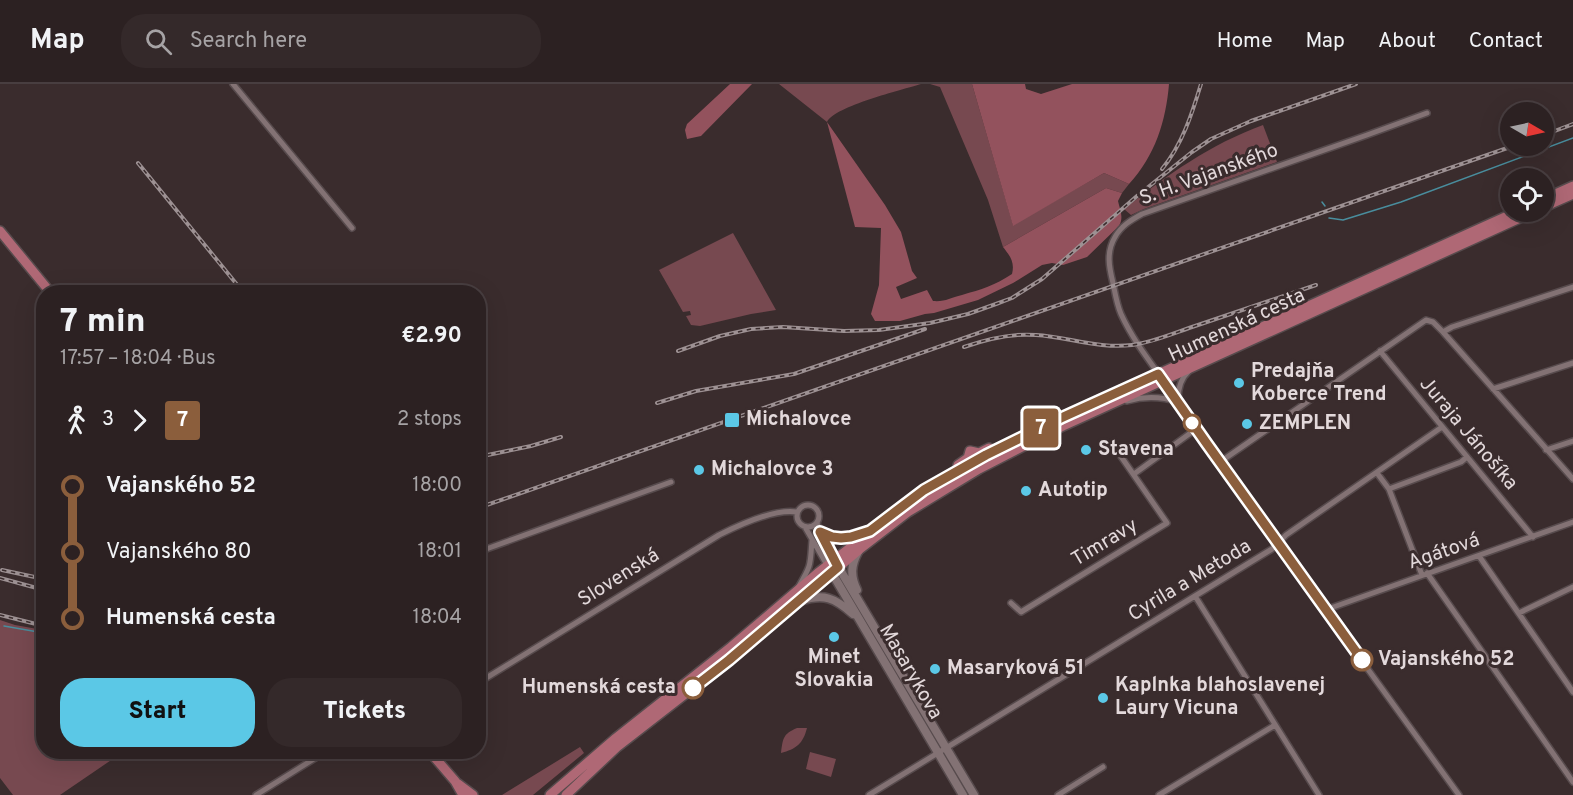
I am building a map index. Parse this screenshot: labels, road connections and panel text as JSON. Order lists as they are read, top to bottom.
{
  "streets": {
    "main road": ["Humenská cesta", "Masarykova"],
    "street": [
      "S. H. Vajanského",
      "Juraja Jánošíka",
      "Timravy",
      "Agátová",
      "Slovenská",
      "Cyrila a Metoda"
    ]
  },
  "crossings": [
    ["S. H. Vajanského", "Humenská cesta"],
    ["S. H. Vajanského", "Agátová"],
    ["S. H. Vajanského", "Cyrila a Metoda"],
    ["Humenská cesta", "Masarykova"],
    ["Juraja Jánošíka", "Agátová"],
    ["Juraja Jánošíka", "Cyrila a Metoda"],
    ["Cyrila a Metoda", "Masarykova"]
  ],
  "places": {
    "other": [
      "Predajňa Koberce Trend",
      "ZEMPLEN",
      "Stavena",
      "Michalovce 3",
      "Autotip",
      "Minet Slovakia",
      "Vajanského 52",
      "Masaryková 51",
      "Humenská cesta",
      "Kaplnka blahoslavenej Laury Vicuna"
    ],
    "transit": ["Michalovce"]
  },
  "lines": ["bus line 7"],
  "north": "right",
  "page": {
    "header": "Map",
    "search": "Search here",
    "nav": [
      "Home",
      "Map",
      "About",
      "Contact"
    ],
    "on_map": "7",
    "heading": ["7 min", "17:57 – 18:04 · Bus", "€2.90"],
    "legs": ["3", "7", "2 stops"],
    "list": [
      {
        "name": "Vajanského 52",
        "value": "18:00"
      },
      {
        "name": "Vajanského 80",
        "value": "18:01"
      },
      {
        "name": "Humenská cesta",
        "value": "18:04"
      }
    ],
    "buttons": ["Start", "Tickets"]
  }
}
